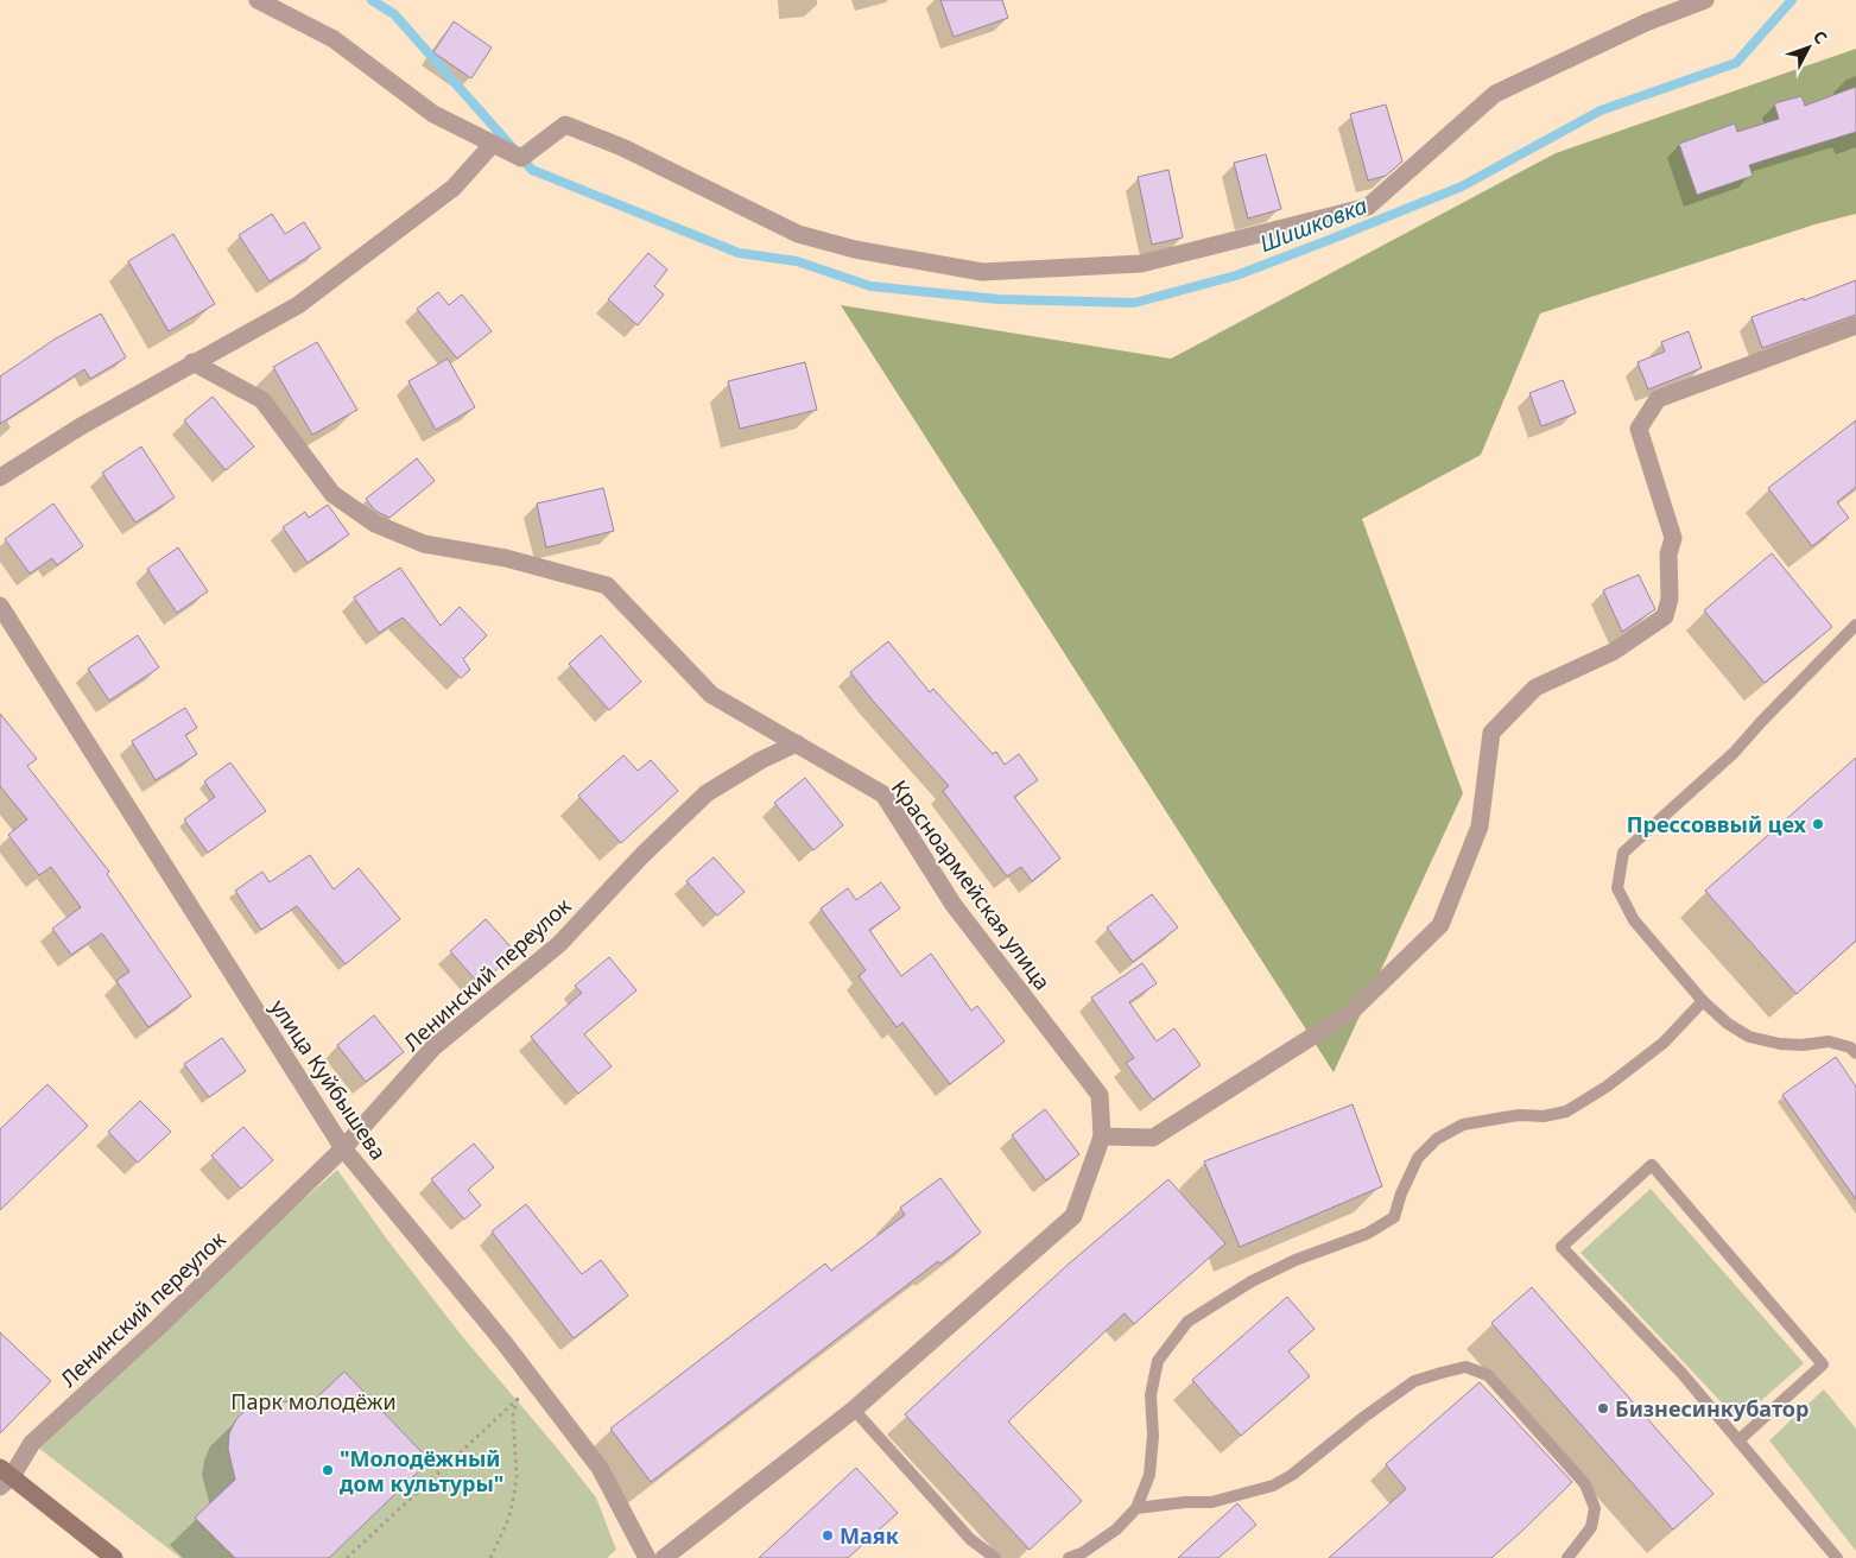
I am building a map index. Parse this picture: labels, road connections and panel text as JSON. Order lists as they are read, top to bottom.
{
  "streets": {
    "street": ["Красноармейская улица", "Ленинский переулок", "улица Куйбышева"]
  },
  "crossings": [
    ["Красноармейская улица", "Ленинский переулок"],
    ["Ленинский переулок", "улица Куйбышева"]
  ],
  "water": ["Шишковка"],
  "parks": ["Парк молодёжи"],
  "places": [
    "Прессоввый цех",
    "Бизнесинкубатор",
    "\"Молодёжный дом культуры\"",
    "Maяк"
  ],
  "north": "top right"
}
